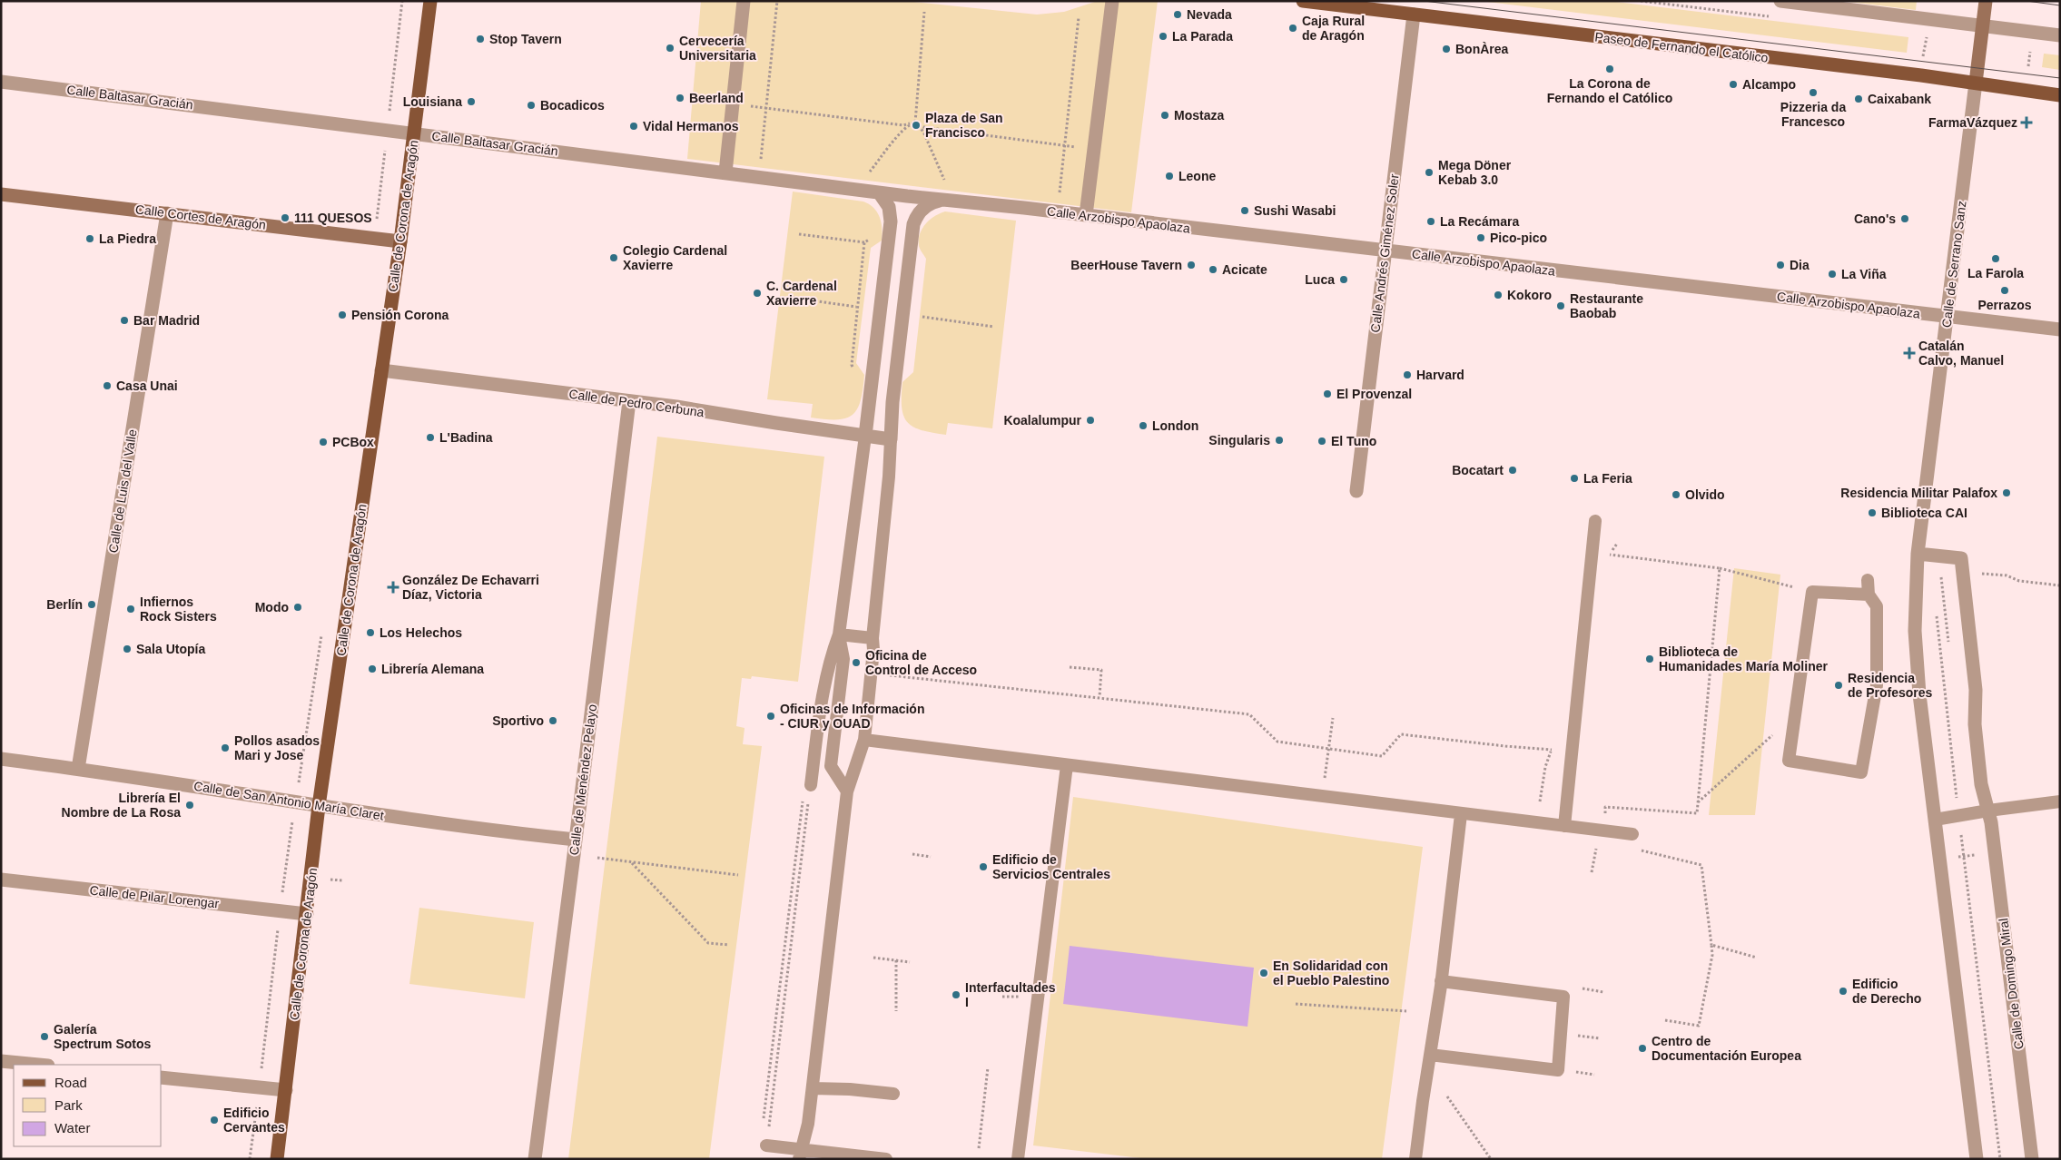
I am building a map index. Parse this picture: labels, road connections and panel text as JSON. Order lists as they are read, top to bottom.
{
  "streets": {
    "main road": [
      "Paseo de Fernando el Católico",
      "Calle de Corona de Aragón",
      "Calle Cortes de Aragón",
      "Calle de Serrano Sanz"
    ],
    "street": [
      "Calle Baltasar Gracián",
      "Calle Arzobispo Apaolaza",
      "Calle Andrés Giménez Soler",
      "Calle de Pedro Cerbuna",
      "Calle de Luis del Valle",
      "Calle de Menéndez Pelayo",
      "Calle de San Antonio María Claret",
      "Calle de Pilar Lorengar",
      "Calle de Domingo Miral"
    ]
  },
  "crossings": [
    ["Paseo de Fernando el Católico", "Calle Andrés Giménez Soler"],
    ["Paseo de Fernando el Católico", "Calle de Serrano Sanz"],
    ["Calle Baltasar Gracián", "Calle de Corona de Aragón"],
    ["Calle Baltasar Gracián", "Calle Arzobispo Apaolaza"],
    ["Calle de Corona de Aragón", "Calle Cortes de Aragón"],
    ["Calle de Corona de Aragón", "Calle de Pedro Cerbuna"],
    ["Calle de Corona de Aragón", "Calle de San Antonio María Claret"],
    ["Calle de Corona de Aragón", "Calle de Pilar Lorengar"],
    ["Calle Cortes de Aragón", "Calle de Luis del Valle"],
    ["Calle Arzobispo Apaolaza", "Calle Andrés Giménez Soler"],
    ["Calle Arzobispo Apaolaza", "Calle de Serrano Sanz"],
    ["Calle de Serrano Sanz", "Calle de Domingo Miral"],
    ["Calle de Pedro Cerbuna", "Calle de Menéndez Pelayo"],
    ["Calle de Luis del Valle", "Calle de San Antonio María Claret"],
    ["Calle de Menéndez Pelayo", "Calle de San Antonio María Claret"]
  ],
  "places": {
    "other": [
      "Nevada",
      "Caja Rural de Aragón",
      "La Parada",
      "Stop Tavern",
      "Cervecería Universitaria",
      "BonÀrea",
      "La Corona de Fernando el Católico",
      "Alcampo",
      "Pizzeria da Francesco",
      "Beerland",
      "Caixabank",
      "Louisiana",
      "Bocadicos",
      "Mostaza",
      "Plaza de San Francisco",
      "Vidal Hermanos",
      "Mega Döner Kebab 3.0",
      "Leone",
      "Sushi Wasabi",
      "111 QUESOS",
      "Cano's",
      "La Recámara",
      "Pico-pico",
      "La Piedra",
      "Colegio Cardenal Xavierre",
      "La Farola",
      "BeerHouse Tavern",
      "Dia",
      "Acicate",
      "La Viña",
      "Luca",
      "Perrazos",
      "C. Cardenal Xavierre",
      "Kokoro",
      "Restaurante Baobab",
      "Pensión Corona",
      "Bar Madrid",
      "Harvard",
      "Casa Unai",
      "El Provenzal",
      "Koalalumpur",
      "London",
      "L'Badina",
      "Singularis",
      "El Tuno",
      "PCBox",
      "Bocatart",
      "La Feria",
      "Residencia Militar Palafox",
      "Olvido",
      "Biblioteca CAI",
      "Berlín",
      "Modo",
      "Infiernos Rock Sisters",
      "Los Helechos",
      "Sala Utopía",
      "Biblioteca de Humanidades María Moliner",
      "Oficina de Control de Acceso",
      "Librería Alemana",
      "Residencia de Profesores",
      "Oficinas de Información - CIUR y OUAD",
      "Sportivo",
      "Pollos asados Mari y Jose",
      "Librería El Nombre de La Rosa",
      "Edificio de Servicios Centrales",
      "En Solidaridad con el Pueblo Palestino",
      "Edificio de Derecho",
      "Interfacultades I",
      "Galería Spectrum Sotos",
      "Centro de Documentación Europea",
      "Edificio Cervantes"
    ],
    "health": ["FarmaVázquez", "Catalán Calvo, Manuel", "González De Echavarri Díaz, Victoria"]
  },
  "legend": ["Road", "Park", "Water"]
}
